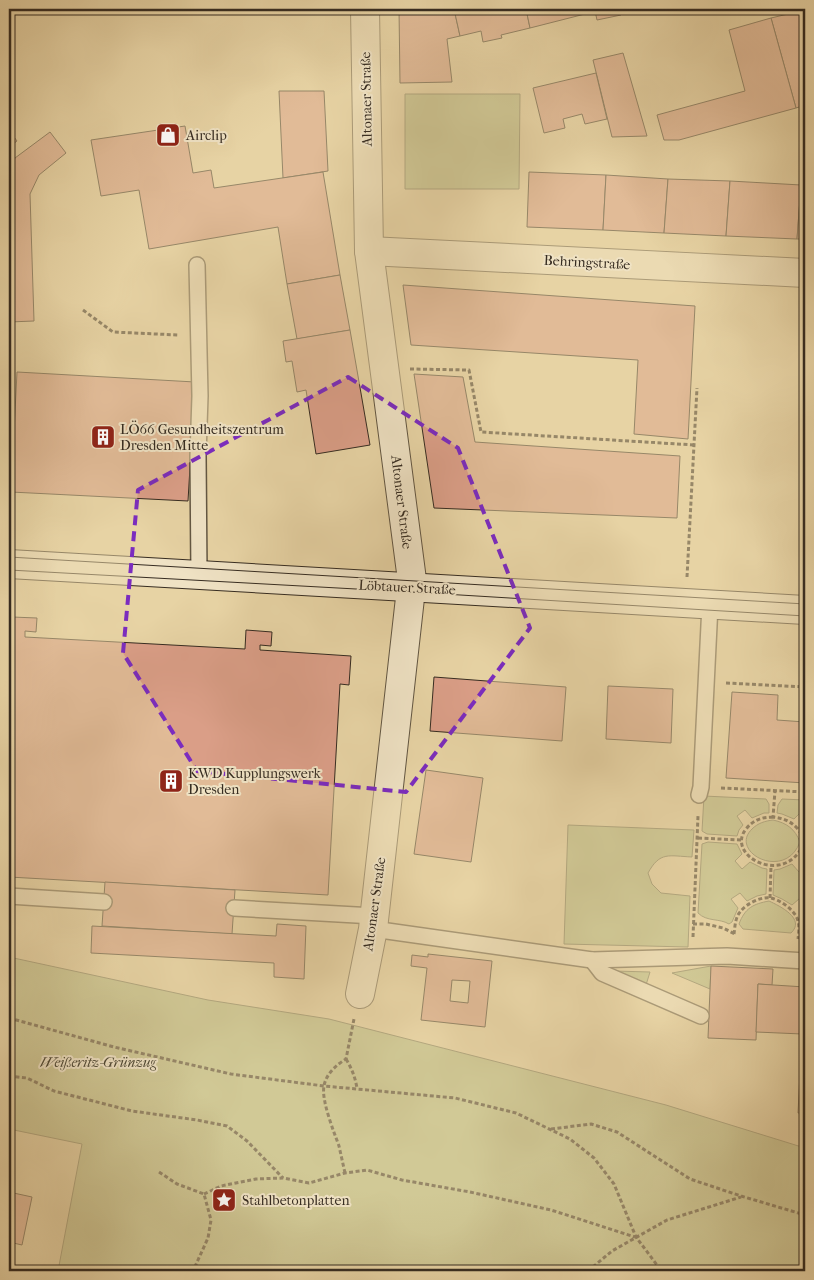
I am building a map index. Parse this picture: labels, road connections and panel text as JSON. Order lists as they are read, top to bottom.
{
  "streets": {
    "street": ["Altonaer Straße", "Behringstraße", "Löbtauer Straße"]
  },
  "crossings": [
    ["Altonaer Straße", "Behringstraße"],
    ["Altonaer Straße", "Löbtauer Straße"]
  ],
  "parks": ["Weißeritz-Grünzug"],
  "places": {
    "shop": ["Airclip"],
    "building": ["LÖ66 Gesundheitszentrum Dresden Mitte", "KWD Kupplungswerk Dresden"],
    "place": ["Stahlbetonplatten"]
  }
}
